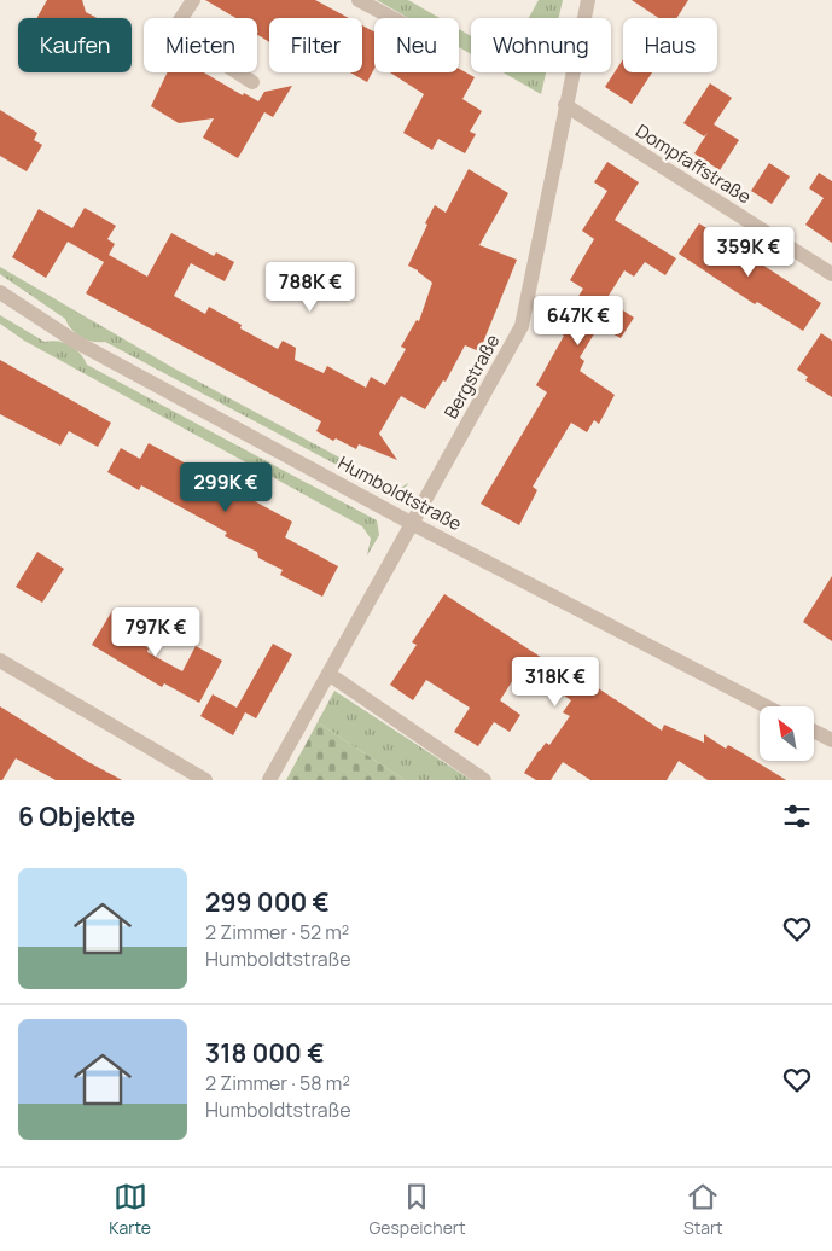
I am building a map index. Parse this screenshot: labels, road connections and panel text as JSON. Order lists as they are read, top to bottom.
{
  "streets": {
    "street": ["Dompfaffstraße", "Bergstraße", "Humboldtstraße"]
  },
  "crossings": [
    ["Dompfaffstraße", "Bergstraße"],
    ["Bergstraße", "Humboldtstraße"]
  ],
  "north": "top left",
  "page": {
    "chip": [
      "Kaufen",
      "Mieten",
      "Filter",
      "Neu",
      "Wohnung",
      "Haus"
    ],
    "price": [
      "359K €",
      "788K €",
      "647K €",
      "299K €",
      "797K €",
      "318K €"
    ],
    "heading": "6 Objekte",
    "list": [
      {
        "name": "299 000 €",
        "note": "2 Zimmer · 52 m² · Humboldtstraße"
      },
      {
        "name": "318 000 €",
        "note": "2 Zimmer · 58 m² · Humboldtstraße"
      }
    ],
    "tabs": ["Karte", "Gespeichert", "Start"]
  }
}
